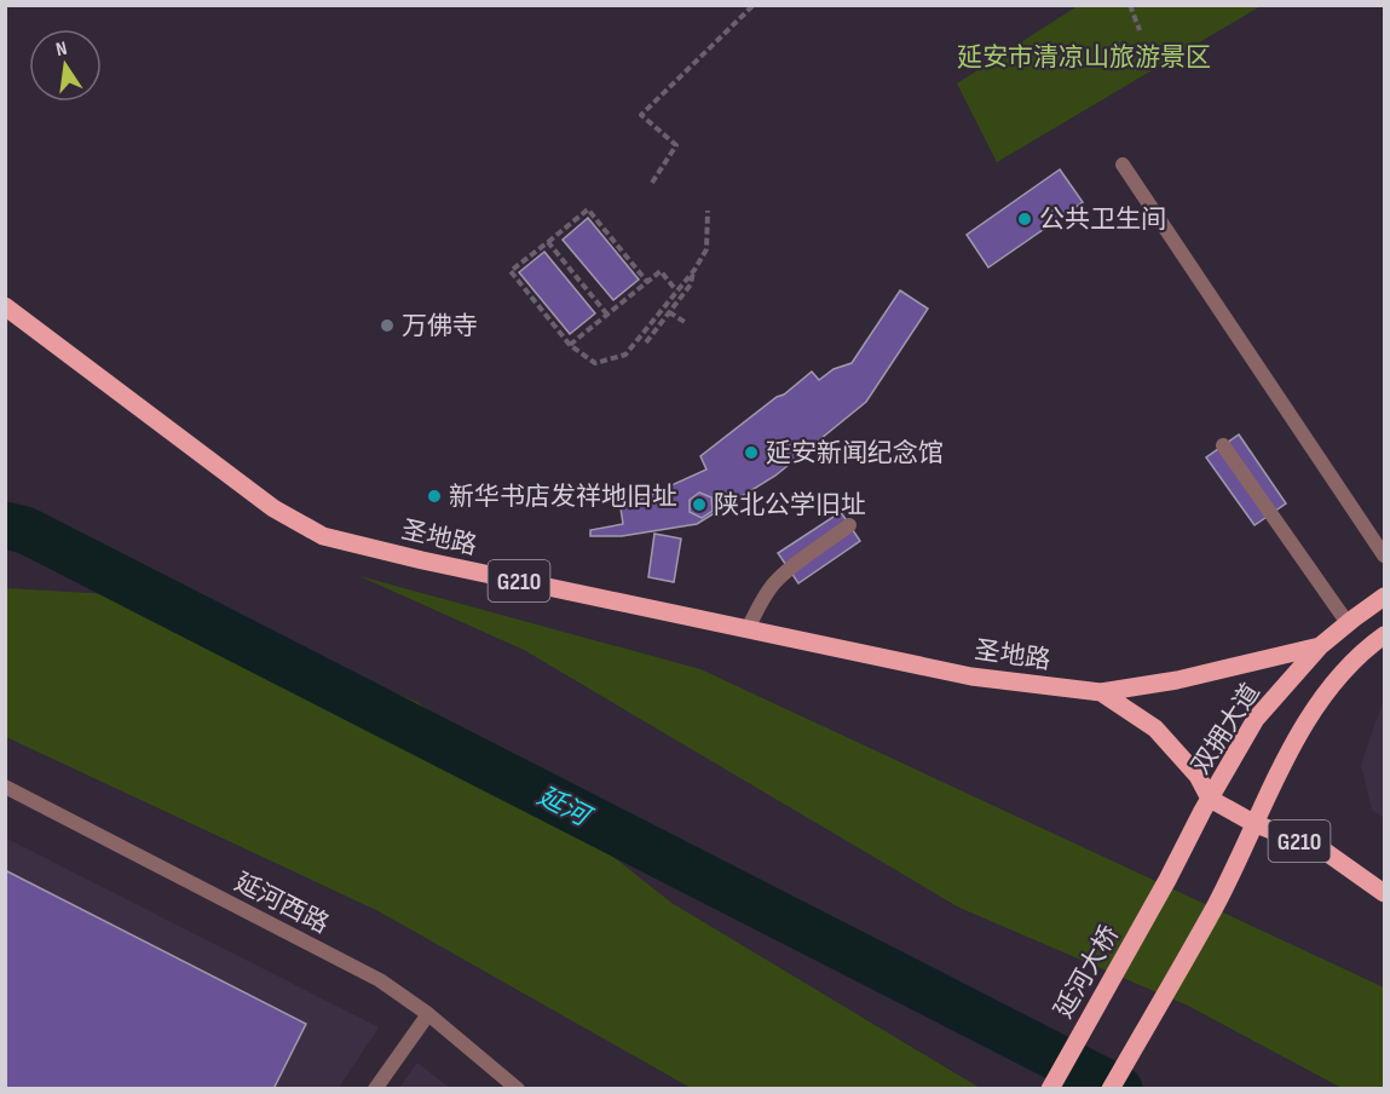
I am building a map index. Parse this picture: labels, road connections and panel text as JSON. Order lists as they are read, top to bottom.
{
  "streets": {
    "main road": [
      "圣地路",
      "G210",
      "双拥大道",
      "延河大桥"
    ],
    "street": ["延河西路"]
  },
  "crossings": [
    ["G210", "双拥大道"],
    ["双拥大道", "延河大桥"]
  ],
  "water": ["延河"],
  "parks": ["延安市清凉山旅游景区"],
  "places": [
    "公共卫生间",
    "万佛寺",
    "延安新闻纪念馆",
    "新华书店发祥地旧址",
    "陕北公学旧址"
  ],
  "north": "top"
}
